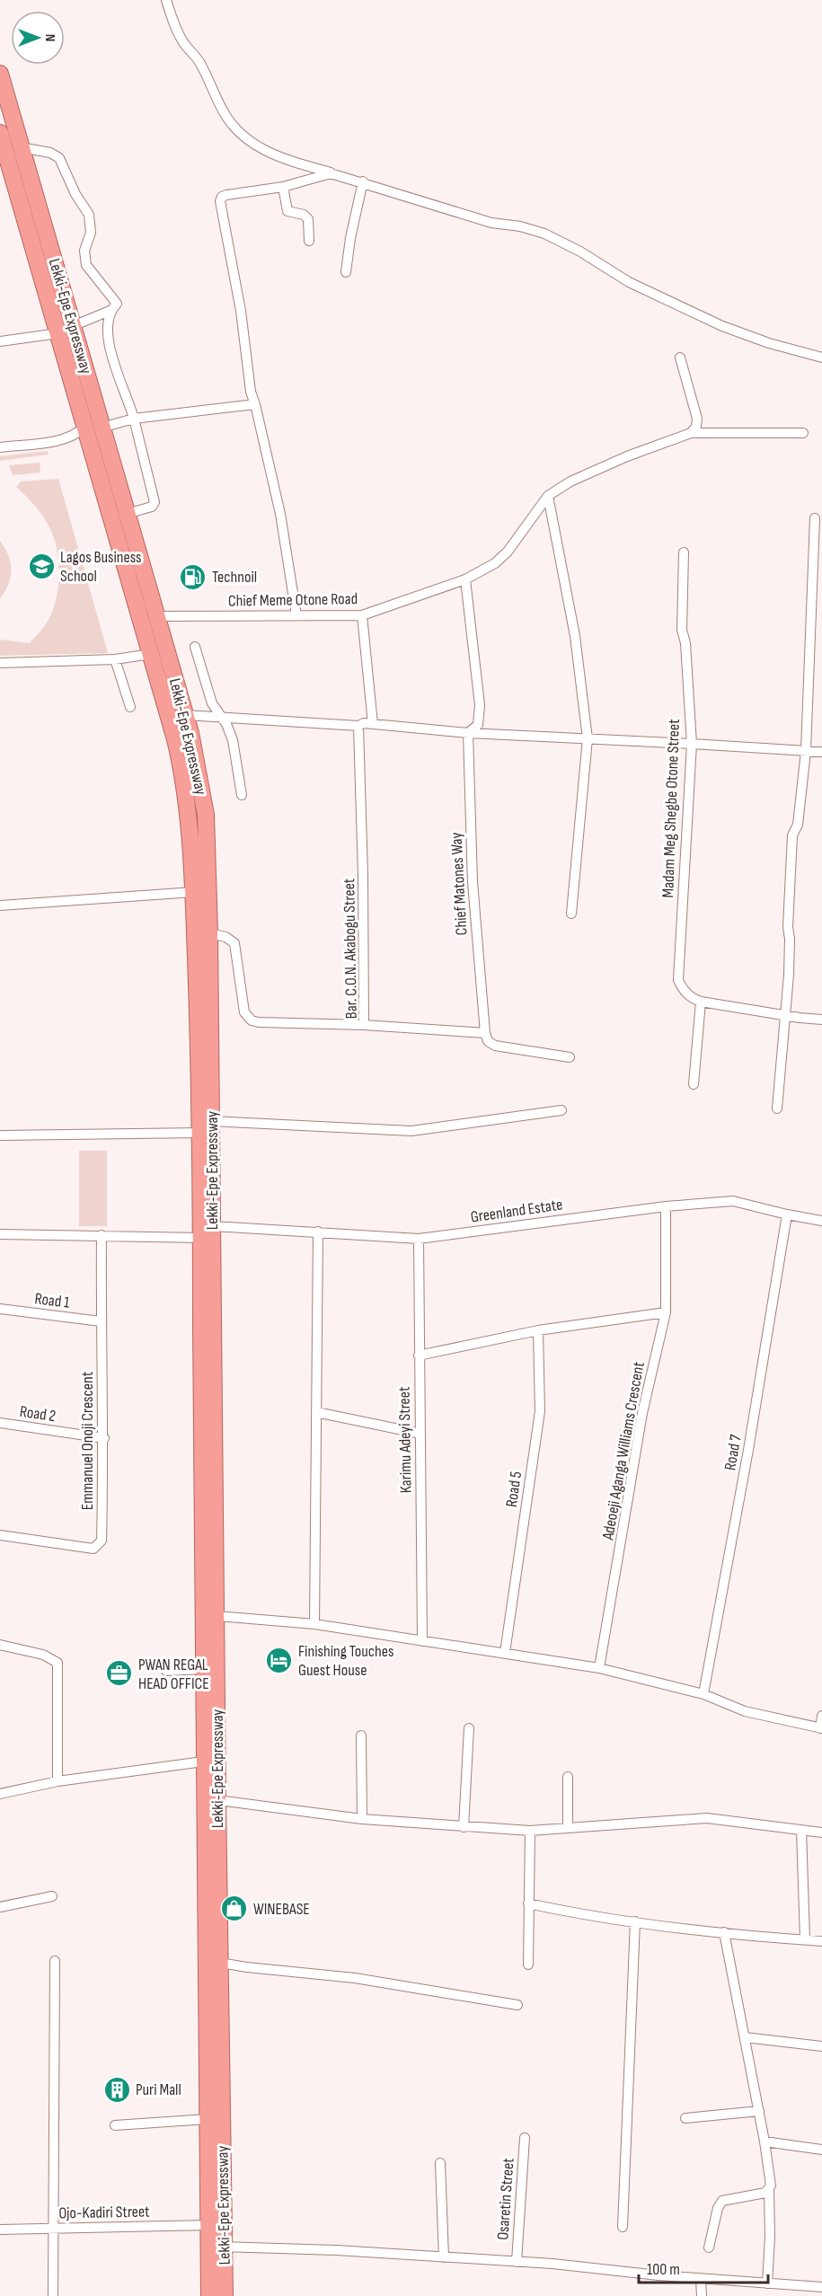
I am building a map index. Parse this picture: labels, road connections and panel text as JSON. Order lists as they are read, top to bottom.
{
  "streets": {
    "highway": ["Lekki-Epe Expressway"],
    "street": [
      "Chief Meme Otone Road",
      "Madam Meg Shegbe Otone Street",
      "Chief Matones Way",
      "Bar. C.O.N. Akabogu Street",
      "Greenland Estate",
      "Road 1",
      "Road 2",
      "Karimu Adeyi Street",
      "Emmanuel Onoji Crescent",
      "Adeoeji Aganga Williams Crescent",
      "Road 7",
      "Road 5",
      "Osaretin Street",
      "Ojo-Kadiri Street"
    ]
  },
  "crossings": [
    ["Lekki-Epe Expressway", "Chief Meme Otone Road"],
    ["Lekki-Epe Expressway", "Greenland Estate"],
    ["Lekki-Epe Expressway", "Ojo-Kadiri Street"],
    ["Chief Matones Way", "Bar. C.O.N. Akabogu Street"],
    ["Greenland Estate", "Karimu Adeyi Street"],
    ["Greenland Estate", "Emmanuel Onoji Crescent"],
    ["Greenland Estate", "Adeoeji Aganga Williams Crescent"],
    ["Greenland Estate", "Road 7"],
    ["Road 1", "Emmanuel Onoji Crescent"],
    ["Road 2", "Emmanuel Onoji Crescent"]
  ],
  "places": {
    "school or university": ["Lagos Business School"],
    "fuel station": ["Technoil"],
    "hotel": ["Finishing Touches Guest House"],
    "office": ["PWAN REGAL HEAD OFFICE"],
    "shop": ["WINEBASE"],
    "building": ["Puri Mall"]
  },
  "scale_bar": "100 m",
  "north": "right"
}
